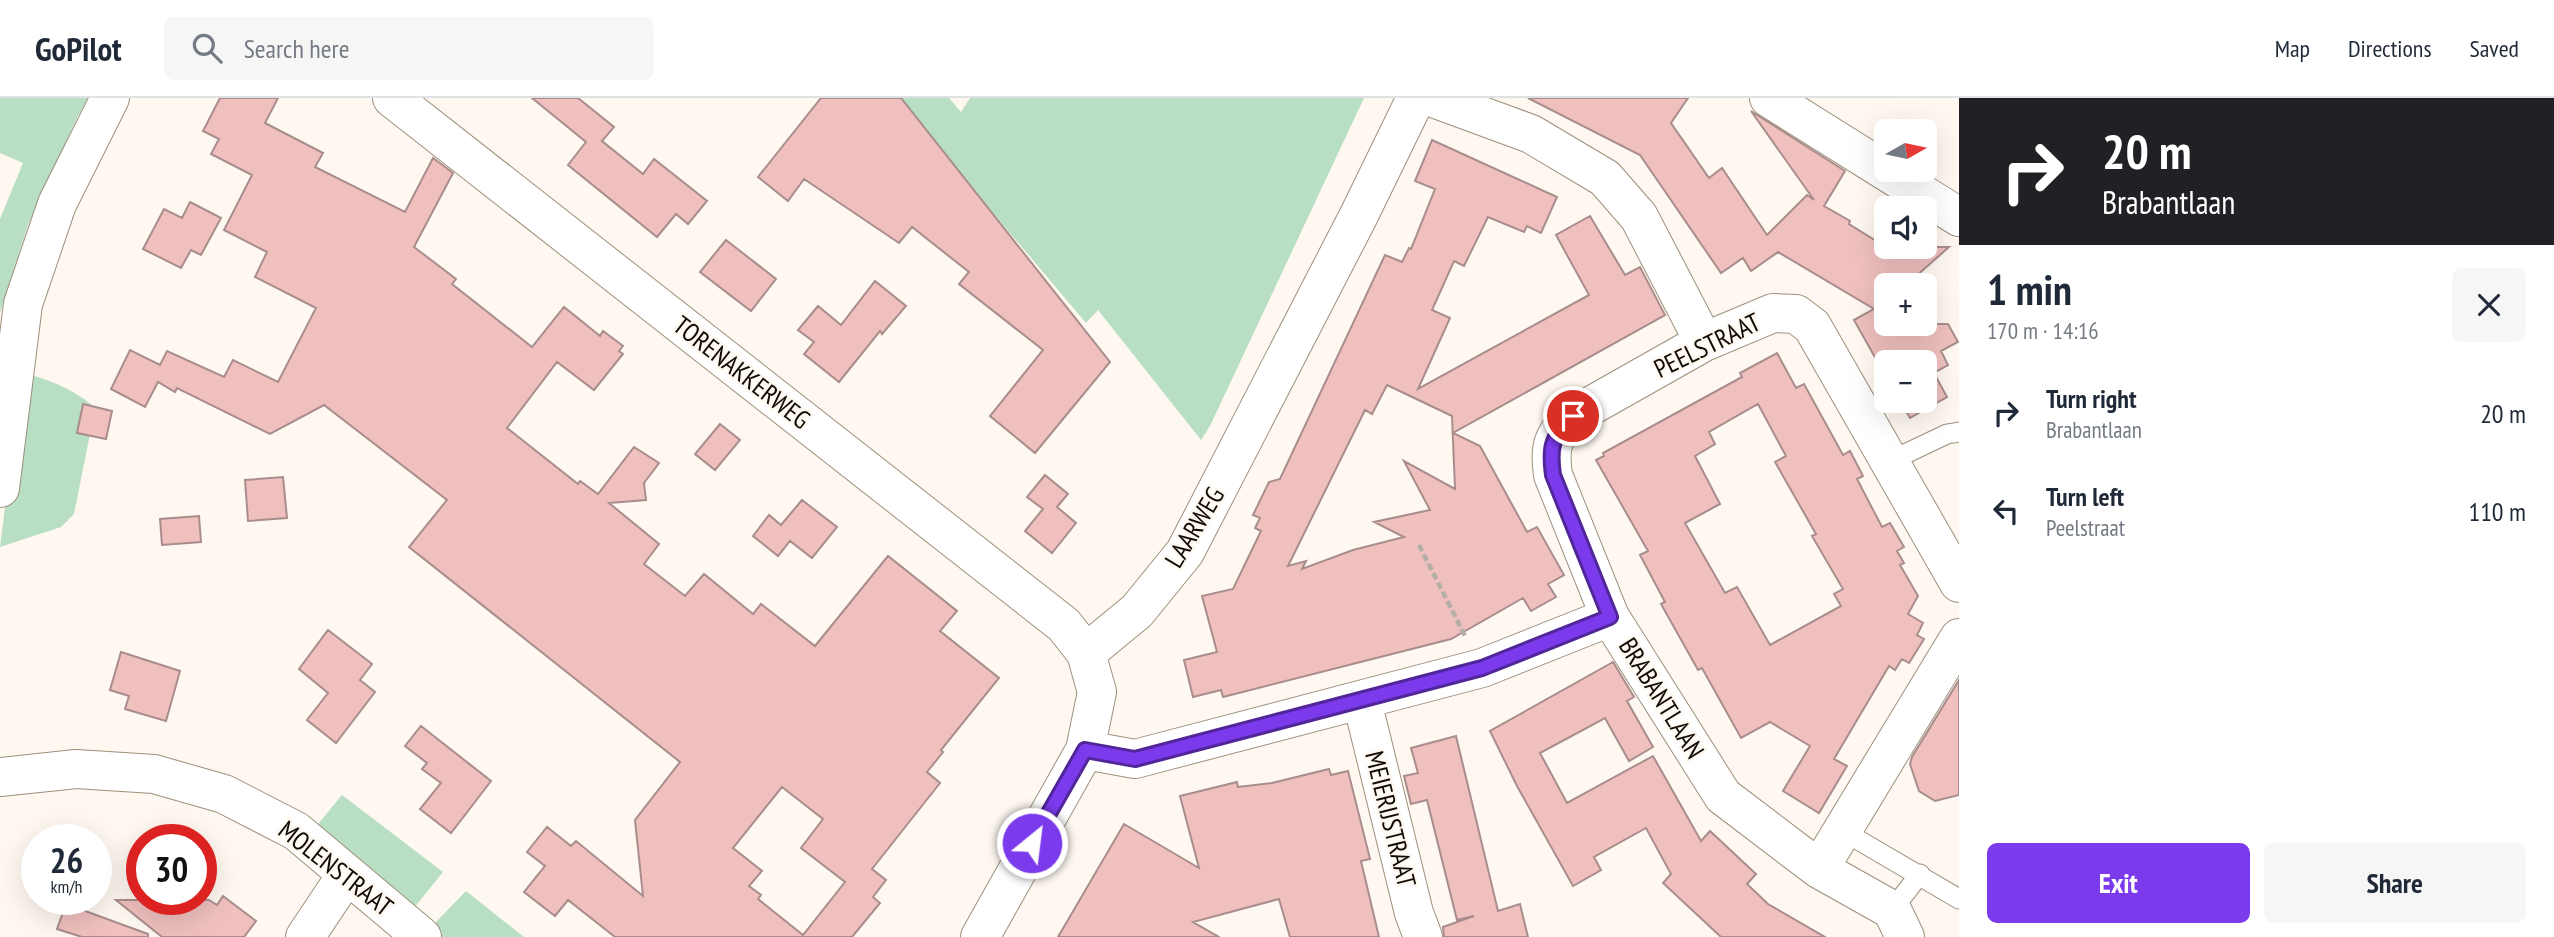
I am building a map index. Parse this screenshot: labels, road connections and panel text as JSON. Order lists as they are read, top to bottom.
{
  "streets": {
    "street": [
      "PEELSTRAAT",
      "TORENAKKERWEG",
      "LAARWEG",
      "BRABANTLAAN",
      "MEIERIJSTRAAT",
      "MOLENSTRAAT"
    ]
  },
  "crossings": [
    ["PEELSTRAAT", "BRABANTLAAN"],
    ["TORENAKKERWEG", "LAARWEG"],
    ["BRABANTLAAN", "MEIERIJSTRAAT"]
  ],
  "north": "right",
  "page": {
    "header": "GoPilot",
    "search": "Search here",
    "nav": ["Map", "Directions", "Saved"],
    "turn": ["20 m", "Brabantlaan"],
    "map_buttons": ["+", "−"],
    "heading": ["1 min", "170 m · 14:16"],
    "list": [
      {
        "name": "Turn right",
        "note": "Brabantlaan",
        "value": "20 m"
      },
      {
        "name": "Turn left",
        "note": "Peelstraat",
        "value": "110 m"
      }
    ],
    "speed": "26 km/h",
    "limit": "30",
    "buttons": ["Exit", "Share"]
  }
}
